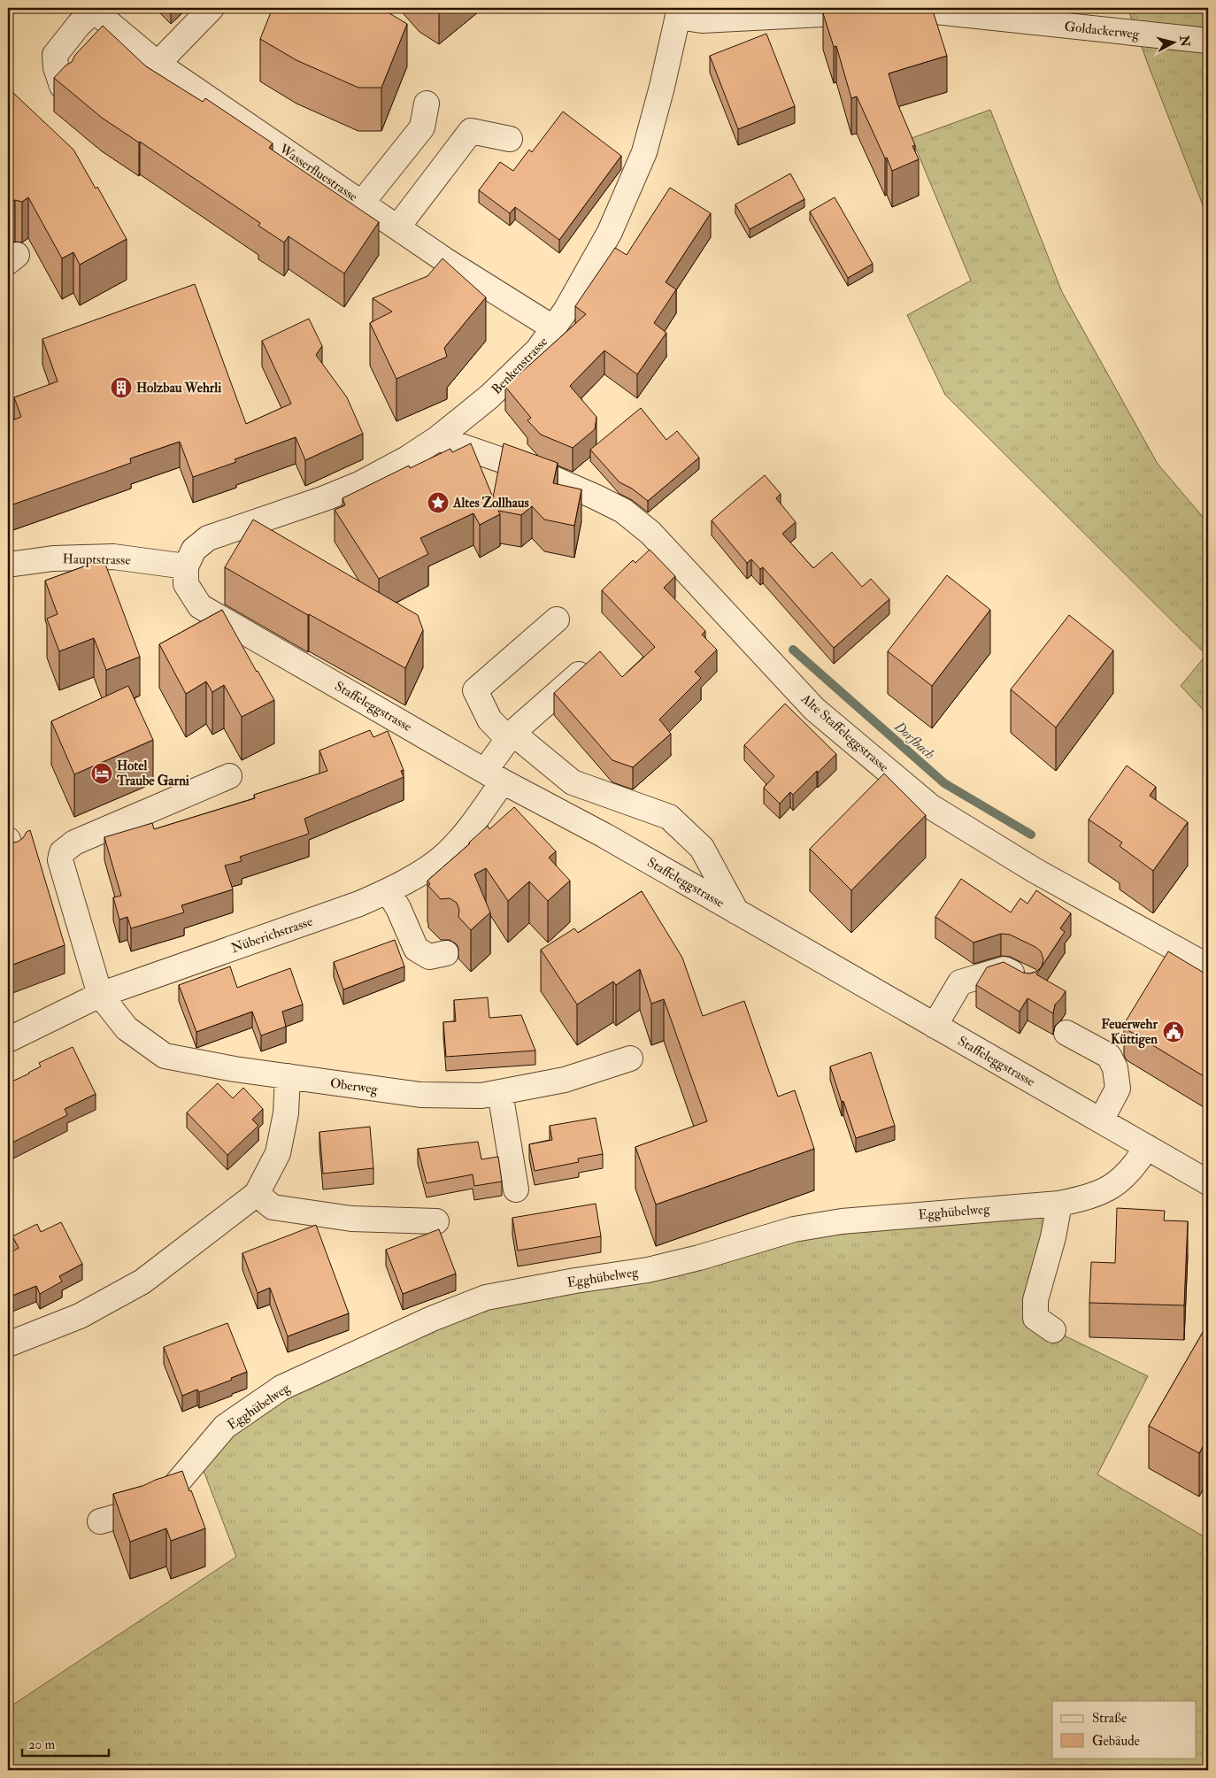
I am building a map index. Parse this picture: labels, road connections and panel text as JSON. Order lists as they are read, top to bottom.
{
  "streets": {
    "street": [
      "Goldackerweg",
      "Wasserfluestrasse",
      "Benkenstrasse",
      "Hauptstrasse",
      "Staffeleggstrasse",
      "Alte Staffeleggstrasse",
      "Nüberichstrasse",
      "Oberweg",
      "Egghübelweg"
    ]
  },
  "crossings": [
    ["Goldackerweg", "Benkenstrasse"],
    ["Wasserfluestrasse", "Benkenstrasse"],
    ["Benkenstrasse", "Hauptstrasse"],
    ["Benkenstrasse", "Staffeleggstrasse"],
    ["Benkenstrasse", "Alte Staffeleggstrasse"],
    ["Hauptstrasse", "Staffeleggstrasse"],
    ["Staffeleggstrasse", "Nüberichstrasse"],
    ["Staffeleggstrasse", "Egghübelweg"],
    ["Nüberichstrasse", "Oberweg"]
  ],
  "water": ["Dorfbach"],
  "places": {
    "building": ["Holzbau Wehrli"],
    "place": ["Altes Zollhaus"],
    "hotel": ["Hotel Traube Garni"],
    "public building": ["Feuerwehr Küttigen"]
  },
  "legend": ["Straße", "Gebäude"],
  "scale_bar": "20 m",
  "north": "right"
}
